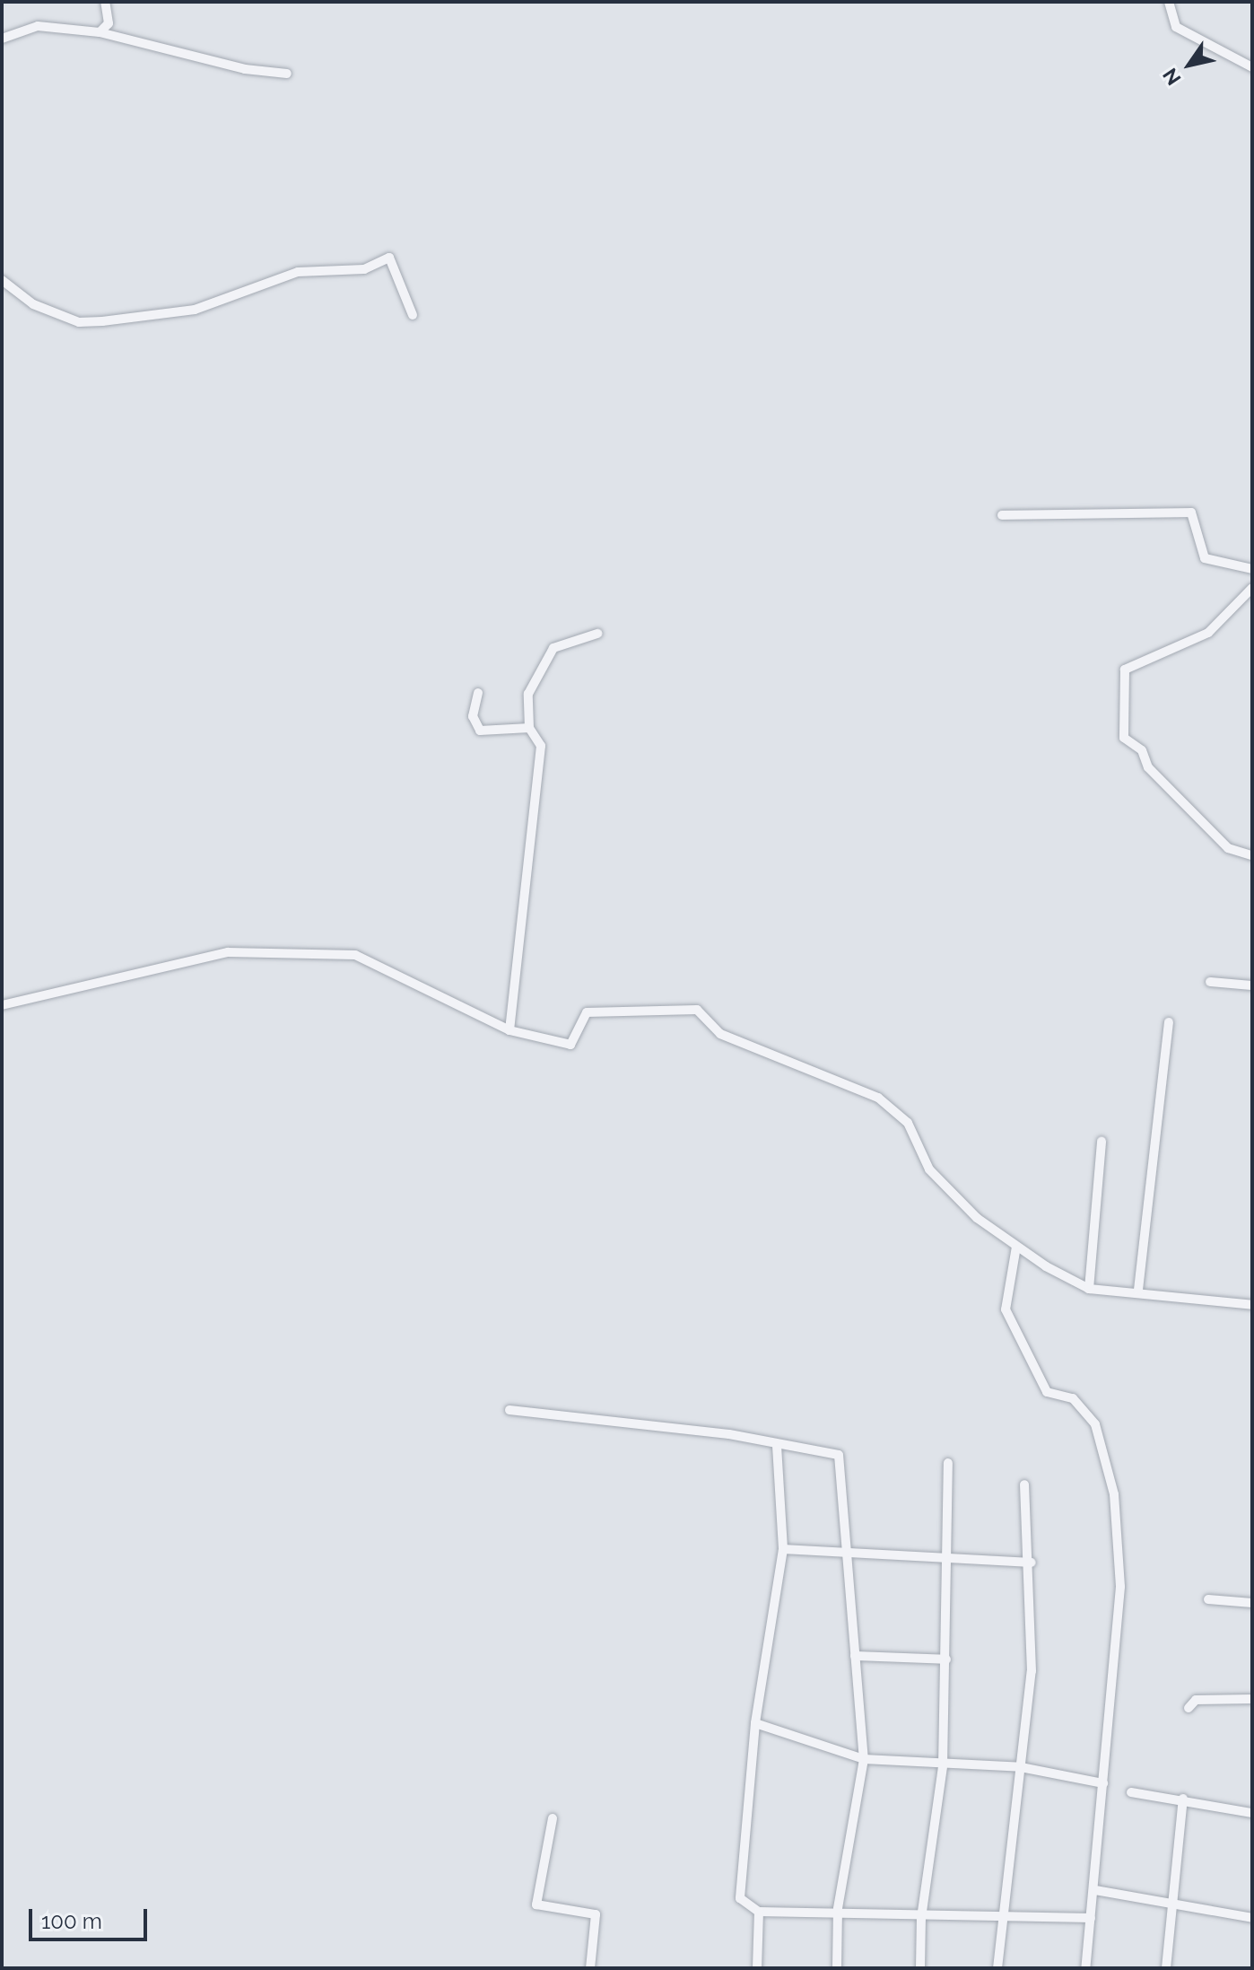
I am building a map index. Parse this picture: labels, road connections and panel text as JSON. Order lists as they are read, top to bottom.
{
  "scale_bar": "100 m",
  "north": "bottom left"
}
